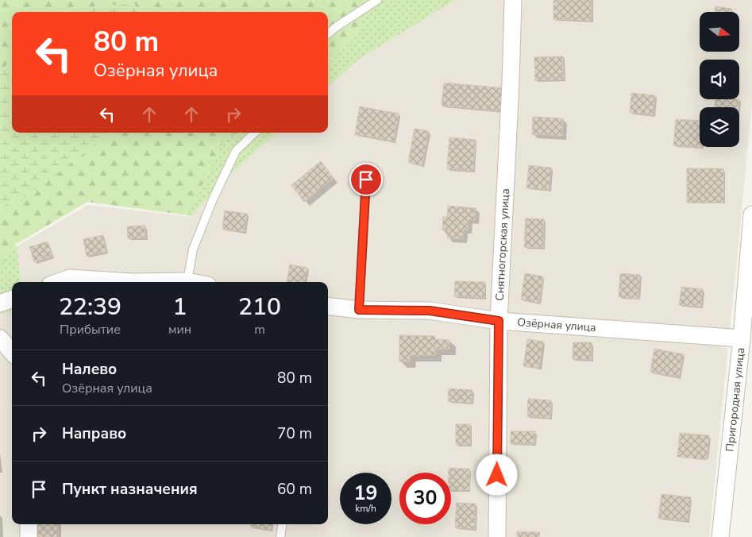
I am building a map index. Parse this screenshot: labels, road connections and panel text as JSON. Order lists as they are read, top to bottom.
{
  "streets": {
    "street": ["Снятногорская улица", "Озёрная улица", "Пригородная улица"]
  },
  "crossings": [
    ["Снятногорская улица", "Озёрная улица"],
    ["Озёрная улица", "Пригородная улица"]
  ],
  "north": "right",
  "page": {
    "turn": ["80 m", "Озёрная улица"],
    "eta": [
      "22:39",
      "Прибытие",
      "1",
      "мин",
      "210",
      "m"
    ],
    "list": [
      {
        "name": "Налево",
        "note": "Озёрная улица",
        "value": "80 m"
      },
      {
        "name": "Направо",
        "value": "70 m"
      },
      {
        "name": "Пункт назначения",
        "value": "60 m"
      }
    ],
    "speed": "19 km/h",
    "limit": "30"
  }
}
